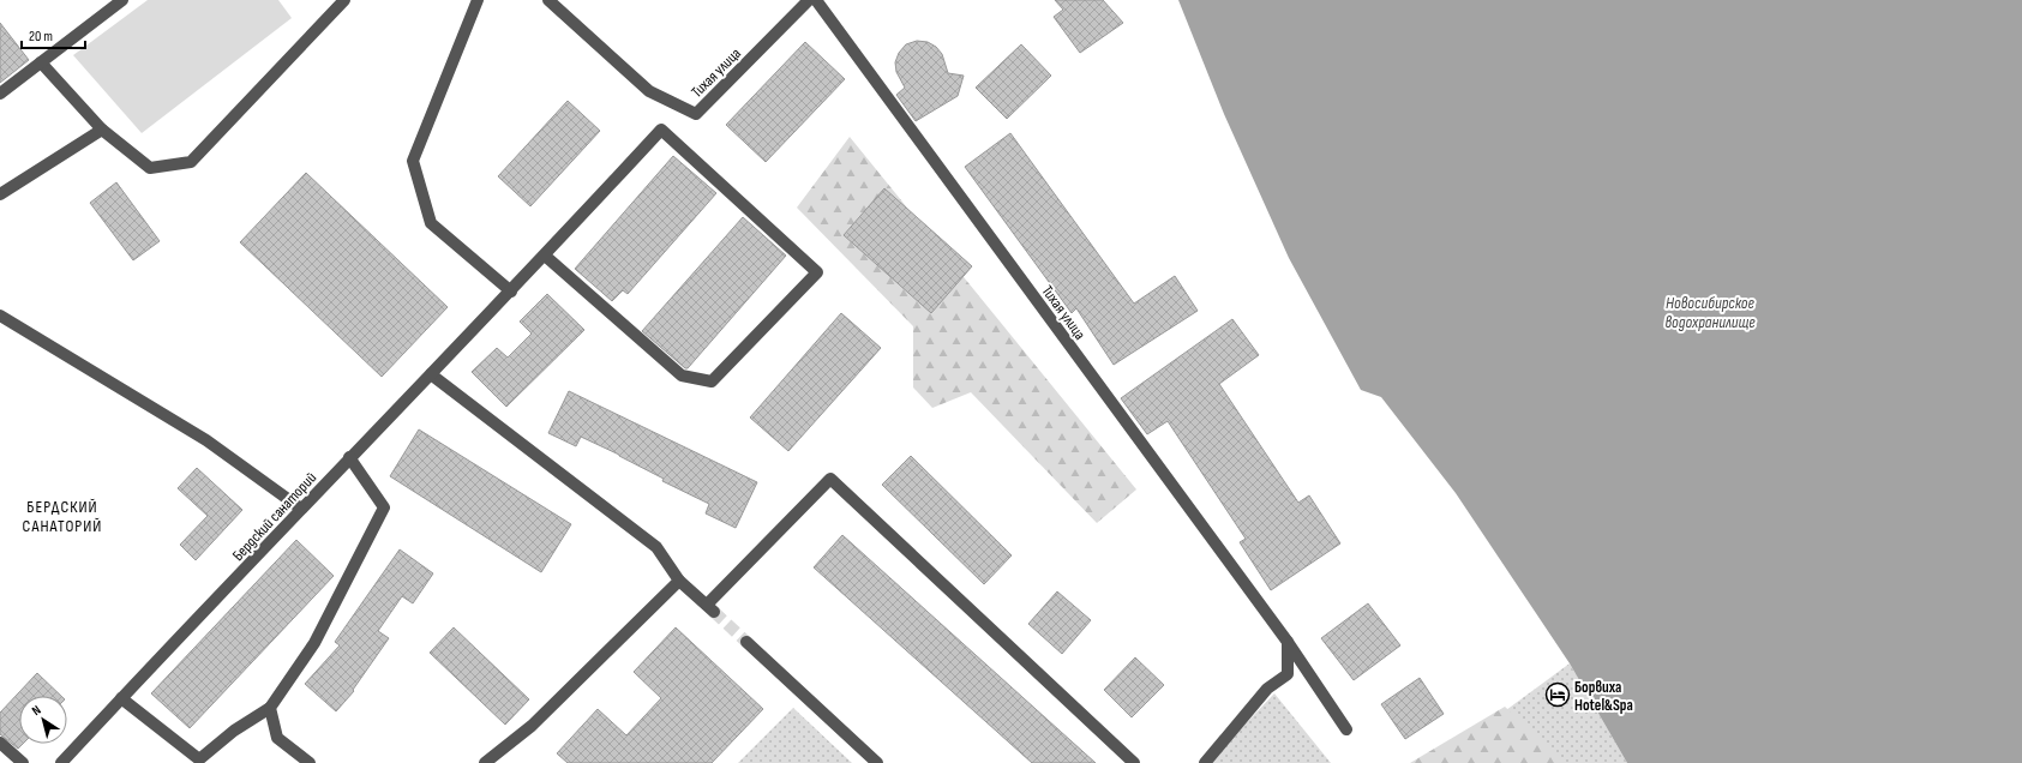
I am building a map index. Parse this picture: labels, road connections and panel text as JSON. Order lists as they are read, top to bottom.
{
  "streets": {
    "street": ["Тихая улица", "Бердский санаторий"]
  },
  "districts": ["БЕРДСКИЙ САНАТОРИЙ"],
  "water": ["Новосибирское водохранилище"],
  "places": {
    "hotel": ["Борвиха Hotel&Spa"]
  },
  "scale_bar": "20 m",
  "north": "top left"
}
